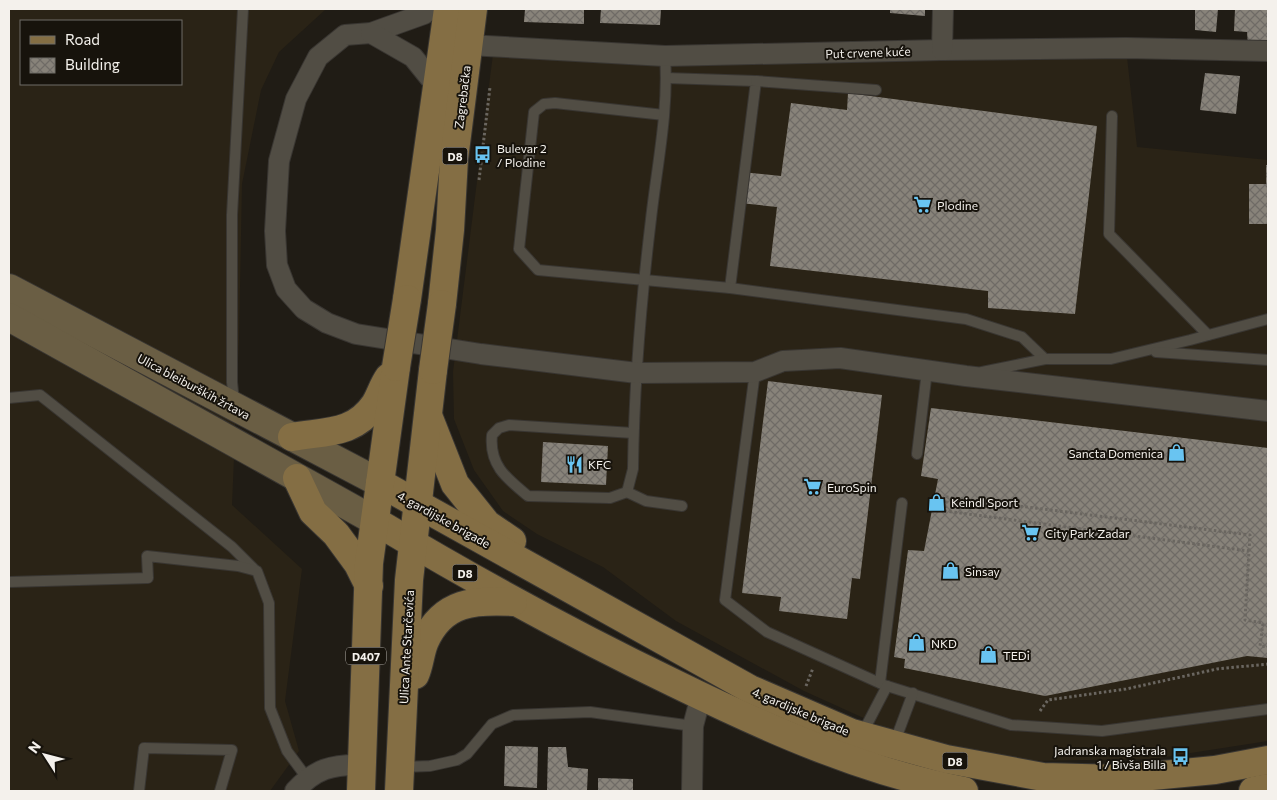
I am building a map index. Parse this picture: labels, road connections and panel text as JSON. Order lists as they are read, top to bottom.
{
  "streets": {
    "main road": [
      "Zagrebačka",
      "D8",
      "4. gardijske brigade",
      "Ulica Ante Starčevića",
      "D407"
    ],
    "street": ["Put crvene kuće", "Ulica bleiburških žrtava"]
  },
  "crossings": [
    ["Put crvene kuće", "Zagrebačka"],
    ["Zagrebačka", "D8"],
    ["D8", "Ulica bleiburških žrtava"],
    ["D8", "4. gardijske brigade"],
    ["D8", "Ulica Ante Starčevića"],
    ["D8", "D407"],
    ["Ulica bleiburških žrtava", "4. gardijske brigade"],
    ["4. gardijske brigade", "Ulica Ante Starčevića"]
  ],
  "places": {
    "bus stop": ["Bulevar 2 / Plodine", "Jadranska magistrala 1 / Bivša Billa"],
    "supermarket": ["Plodine", "EuroSpin", "City Park Zadar"],
    "shop": [
      "Sancta Domenica",
      "Keindl Sport",
      "Sinsay",
      "NKD",
      "TEDi"
    ],
    "restaurant": ["KFC"]
  },
  "legend": ["Road", "Building"],
  "north": "top left"
}
